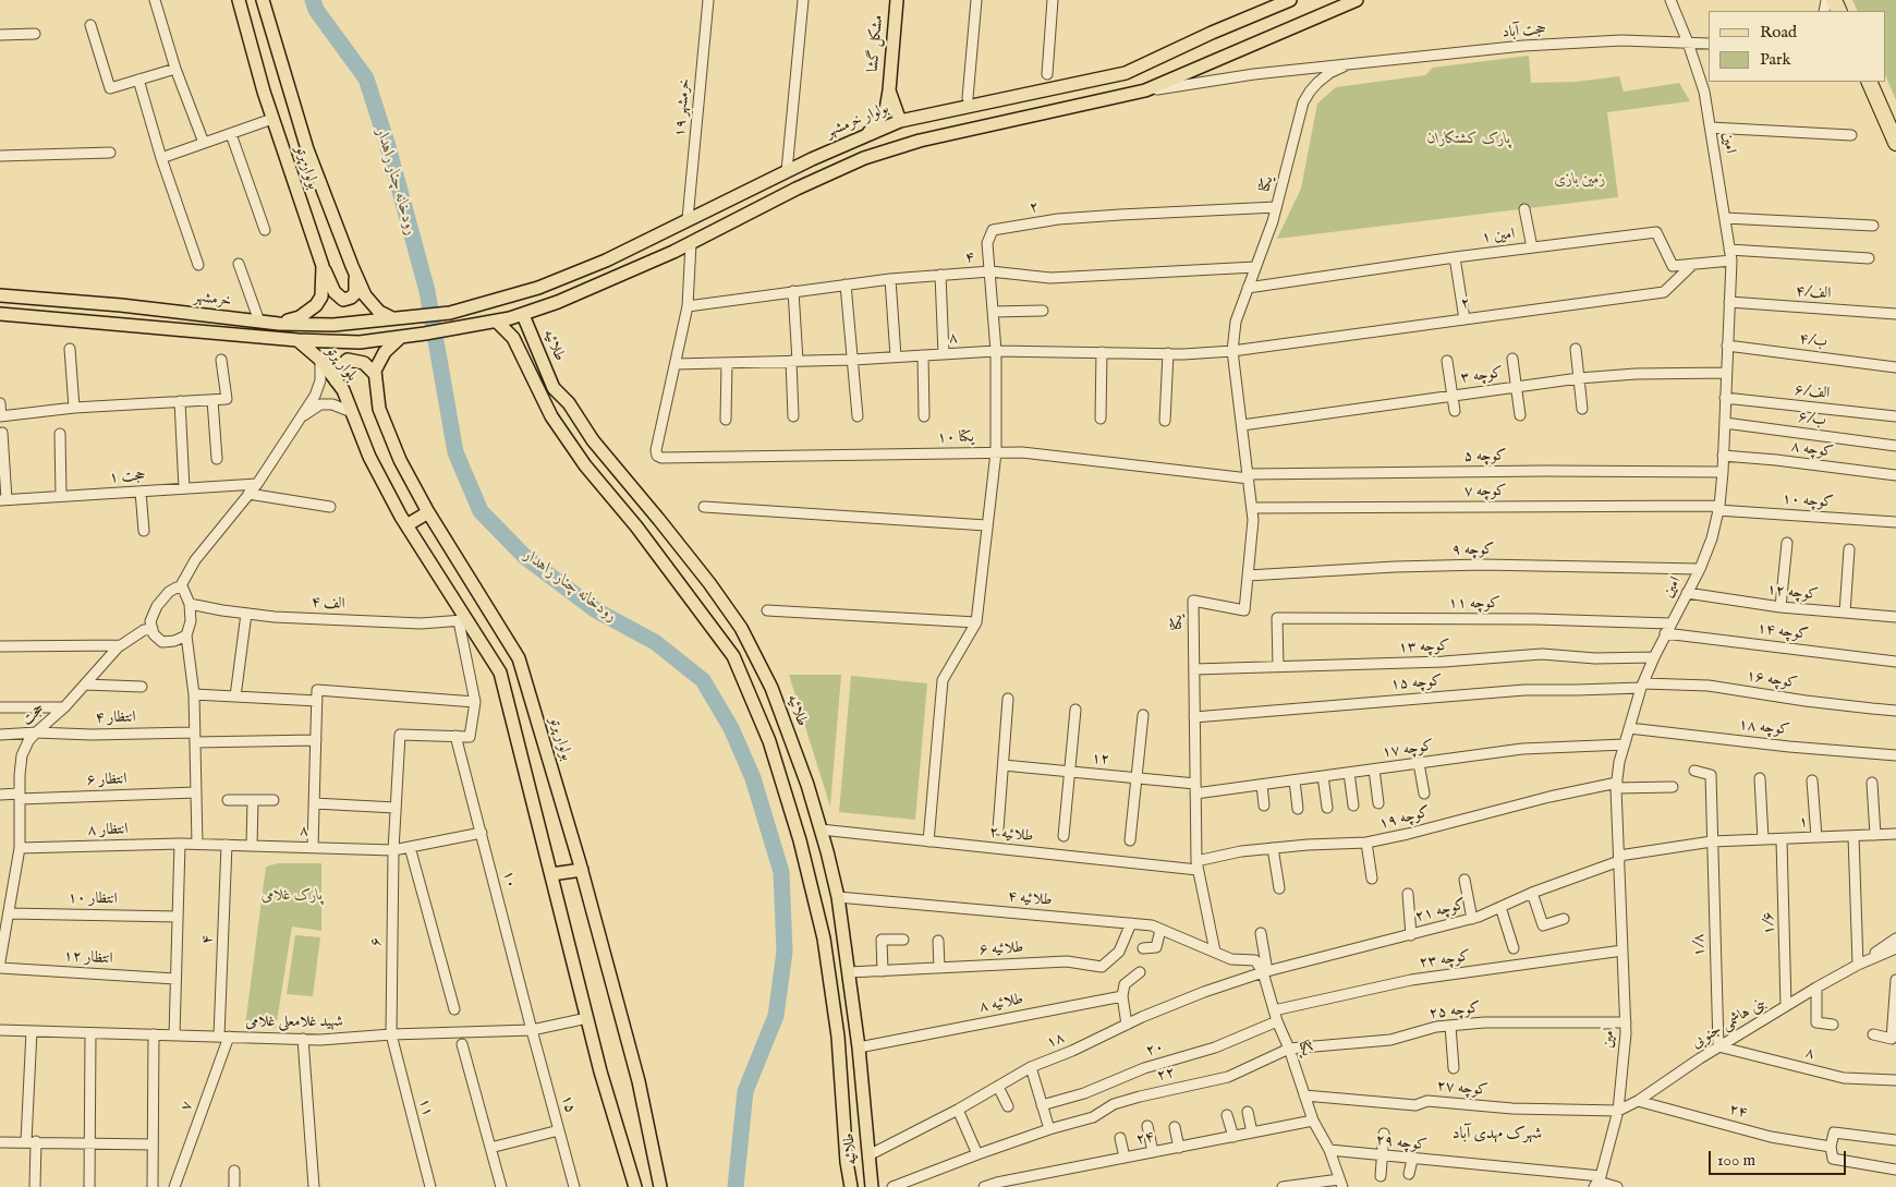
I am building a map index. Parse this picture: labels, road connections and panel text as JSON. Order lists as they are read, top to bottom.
{
  "streets": {
    "main road": [
      "مشکل گشا",
      "بولوار خرمشهر",
      "بولوار پرتو",
      "خرمشهر",
      "طلائیه",
      "بلوار پرتو"
    ],
    "street": [
      "حجت آباد",
      "۱۹ خرمشهر",
      "امین",
      "یکتا",
      "۲",
      "امین ۱",
      "۴",
      "۴/الف",
      "۸",
      "۴/ب",
      "کوچه ۳",
      "۶/الف",
      "ب/۶",
      "۱۰ یکتا",
      "کوچه ۸",
      "کوچه ۵",
      "حجت ۱",
      "کوچه ۷",
      "کوچه ۱۰",
      "کوچه ۹",
      "کوچه ۱۲",
      "۴ الف",
      "کوچه ۱۱",
      "کوچه ۱۴",
      "کوچه ۱۳",
      "کوچه ۱۶",
      "کوچه ۱۵",
      "حجت",
      "انتظار ۴",
      "کوچه ۱۸",
      "کوچه ۱۷",
      "۱۲",
      "انتظار ۶",
      "کوچه ۱۹",
      "۱",
      "انتظار ۸",
      "طلائیه ۲",
      "۱۰",
      "انتظار ۱۰",
      "طلائیه ۴",
      "کوچه ۲۱",
      "۱/۶",
      "۶",
      "۱/۸",
      "طلائیه ۶",
      "انتظار ۱۲",
      "کوچه ۲۳",
      "طلائیه ۸",
      "کوچه ۲۵",
      "شهید غلامعلی غلامی",
      "بنی هاشمی جنوبی",
      "۱۸",
      "۲۰",
      "۲۲",
      "کوچه ۲۷",
      "۱۵",
      "۷",
      "۱۱",
      "۲۴",
      "کوچه ۲۹"
    ]
  },
  "crossings": [
    ["حجت آباد", "امین"],
    ["حجت آباد", "یکتا"],
    ["۱۹ خرمشهر", "بولوار خرمشهر"],
    ["بولوار خرمشهر", "خرمشهر"],
    ["امین", "امین ۱"],
    ["امین", "۴/الف"],
    ["امین", "۴/ب"],
    ["امین", "کوچه ۳"],
    ["امین", "۶/الف"],
    ["امین", "ب/۶"],
    ["امین", "کوچه ۸"],
    ["امین", "کوچه ۵"],
    ["امین", "کوچه ۷"],
    ["امین", "کوچه ۱۰"],
    ["امین", "کوچه ۹"],
    ["امین", "کوچه ۱۲"],
    ["امین", "کوچه ۱۱"],
    ["امین", "کوچه ۱۴"],
    ["امین", "کوچه ۱۳"],
    ["امین", "کوچه ۱۶"],
    ["امین", "کوچه ۱۵"],
    ["امین", "کوچه ۱۸"],
    ["امین", "کوچه ۱۷"],
    ["امین", "کوچه ۱۹"],
    ["امین", "۱"],
    ["امین", "کوچه ۲۱"],
    ["امین", "کوچه ۲۳"],
    ["امین", "کوچه ۲۵"],
    ["امین", "بنی هاشمی جنوبی"],
    ["امین", "کوچه ۲۷"],
    ["امین", "کوچه ۲۹"],
    ["بولوار پرتو", "خرمشهر"],
    ["یکتا", "۲"],
    ["یکتا", "امین ۱"],
    ["یکتا", "۴"],
    ["یکتا", "۸"],
    ["یکتا", "کوچه ۳"],
    ["یکتا", "۱۰ یکتا"],
    ["یکتا", "کوچه ۵"],
    ["یکتا", "کوچه ۷"],
    ["یکتا", "کوچه ۹"],
    ["یکتا", "کوچه ۱۳"],
    ["یکتا", "کوچه ۱۵"],
    ["یکتا", "کوچه ۱۷"],
    ["یکتا", "۱۲"],
    ["یکتا", "کوچه ۱۹"],
    ["یکتا", "طلائیه ۲"],
    ["یکتا", "طلائیه ۴"],
    ["یکتا", "کوچه ۲۱"],
    ["یکتا", "کوچه ۲۳"],
    ["یکتا", "کوچه ۲۵"],
    ["یکتا", "۱۸"],
    ["یکتا", "۲۰"],
    ["یکتا", "۲۲"],
    ["یکتا", "کوچه ۲۷"],
    ["یکتا", "۲۴"],
    ["یکتا", "کوچه ۲۹"],
    ["۲", "امین ۱"],
    ["۲", "۴"],
    ["۲", "۸"],
    ["۴", "۸"],
    ["۴", "شهید غلامعلی غلامی"],
    ["۴", "۷"],
    ["۸", "۱۰ یکتا"],
    ["۸", "انتظار ۸"],
    ["۸", "۱۰"],
    ["۸", "۶"],
    ["۸", "۱/۸"],
    ["۸", "بنی هاشمی جنوبی"],
    ["طلائیه", "طلائیه ۲"],
    ["طلائیه", "طلائیه ۴"],
    ["طلائیه", "طلائیه ۶"],
    ["طلائیه", "طلائیه ۸"],
    ["طلائیه", "۱۸"],
    ["۱۰ یکتا", "کوچه ۵"],
    ["کوچه ۷", "کوچه ۱۰"],
    ["۴ الف", "حجت"],
    ["کوچه ۱۱", "کوچه ۱۳"],
    ["کوچه ۱۶", "کوچه ۱۵"],
    ["حجت", "انتظار ۴"],
    ["حجت", "انتظار ۶"],
    ["حجت", "انتظار ۸"],
    ["حجت", "انتظار ۱۰"],
    ["کوچه ۱۷", "۱۲"],
    ["کوچه ۱۹", "طلائیه ۲"],
    ["۱", "کوچه ۲۱"],
    ["۱", "۱/۶"],
    ["۱", "۱/۸"],
    ["۱۰", "۶"],
    ["۱۰", "شهید غلامعلی غلامی"],
    ["۱۰", "۱۵"],
    ["طلائیه ۴", "طلائیه ۶"],
    ["کوچه ۲۱", "۱۸"],
    ["۱/۶", "بنی هاشمی جنوبی"],
    ["۶", "شهید غلامعلی غلامی"],
    ["۶", "۱۱"],
    ["۱/۸", "بنی هاشمی جنوبی"],
    ["کوچه ۲۵", "۲۲"],
    ["شهید غلامعلی غلامی", "۱۵"],
    ["شهید غلامعلی غلامی", "۷"],
    ["شهید غلامعلی غلامی", "۱۱"],
    ["بنی هاشمی جنوبی", "کوچه ۲۷"],
    ["بنی هاشمی جنوبی", "۲۴"]
  ],
  "districts": ["شهرک مهدی آباد"],
  "water": ["رودخانه چنار راهدار"],
  "parks": ["پارک کشتکاران", "زمین بازی", "پارک غلامی"],
  "legend": ["Road", "Park"],
  "scale_bar": "100 m"
}
